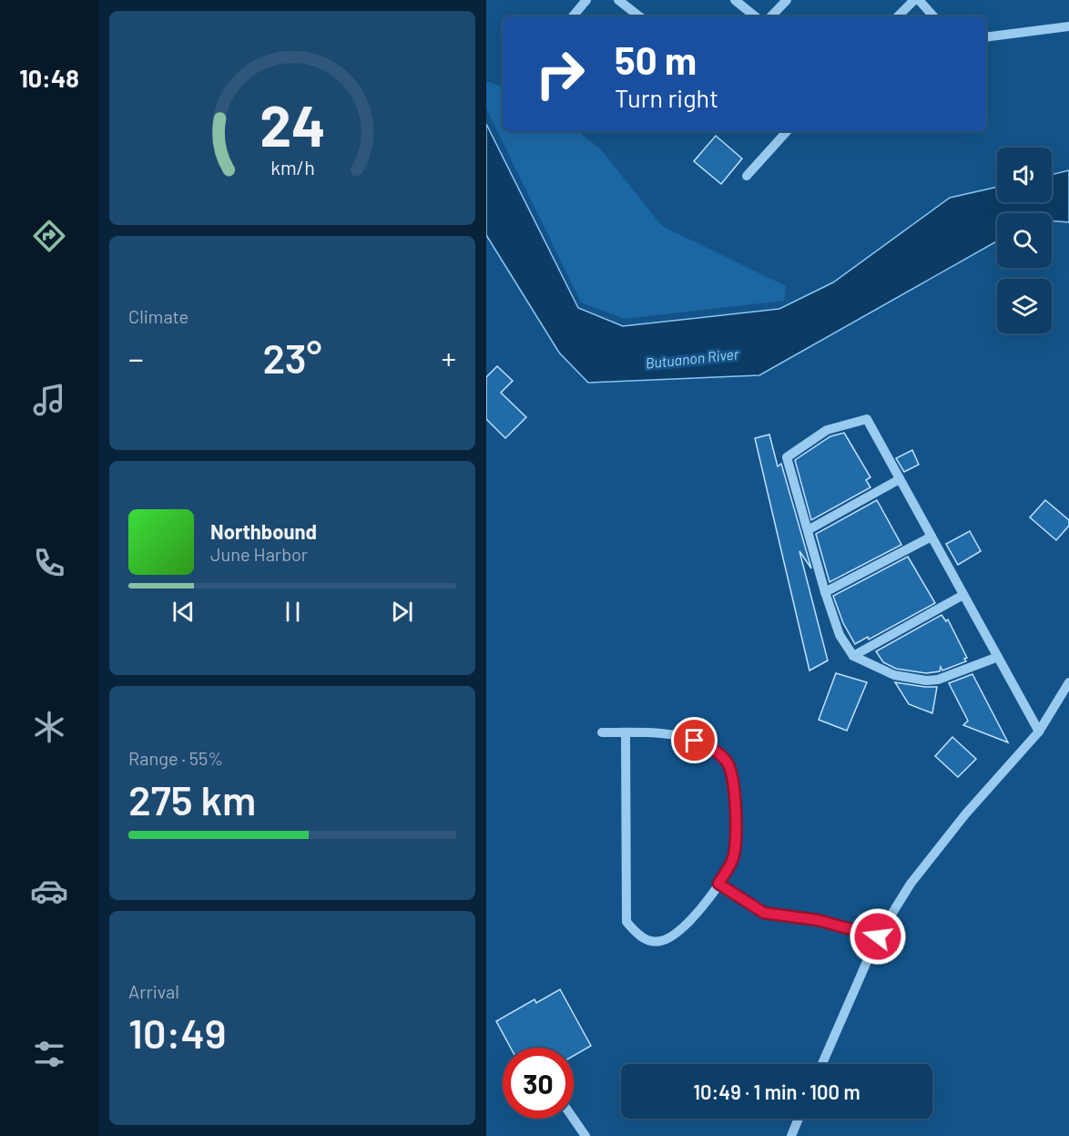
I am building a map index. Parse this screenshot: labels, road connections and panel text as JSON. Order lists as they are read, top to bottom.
{
  "water": ["Butuanon River"],
  "page": {
    "tabs": "10:48",
    "turn": ["50 m", "Turn right"],
    "tile": [
      "Climate",
      ["Range · 55%", "275 km"],
      ["Arrival", "10:49"]
    ],
    "heat": ["−", "23°", "+"],
    "song": ["Northbound", "June Harbor"],
    "limit": "30",
    "trip": "10:49 · 1 min · 100 m",
    "gauge": ["24", "km/h"]
  }
}
